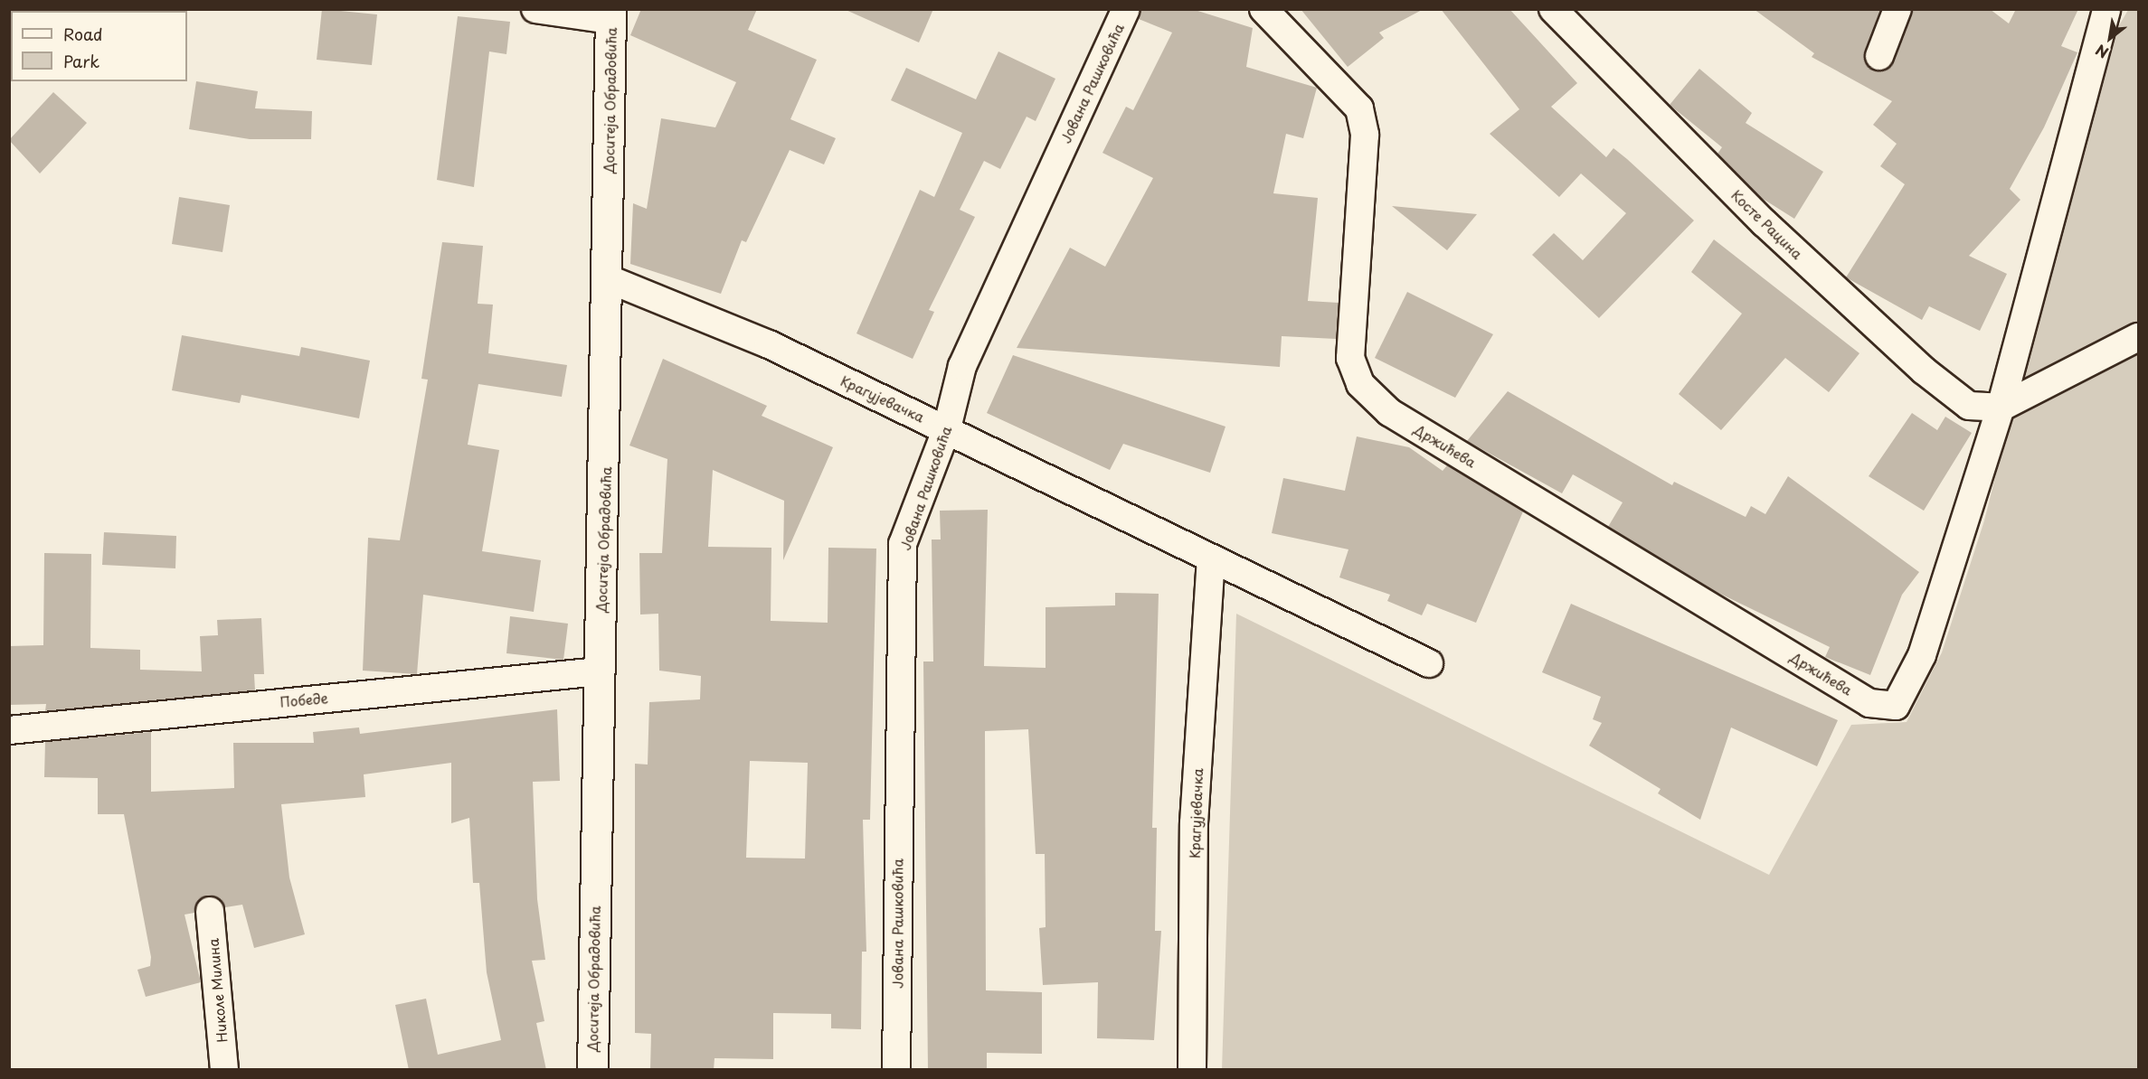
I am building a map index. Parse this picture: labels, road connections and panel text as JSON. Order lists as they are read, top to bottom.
{
  "streets": {
    "street": [
      "Јована Рашковића",
      "Доситеја Обрадовића",
      "Косте Рацина",
      "Крагујевачка",
      "Држићева",
      "Победе",
      "Николе Милина"
    ]
  },
  "crossings": [
    ["Јована Рашковића", "Крагујевачка"],
    ["Доситеја Обрадовића", "Крагујевачка"],
    ["Доситеја Обрадовића", "Победе"],
    ["Косте Рацина", "Држићева"]
  ],
  "legend": ["Road", "Park"],
  "north": "bottom left"
}
